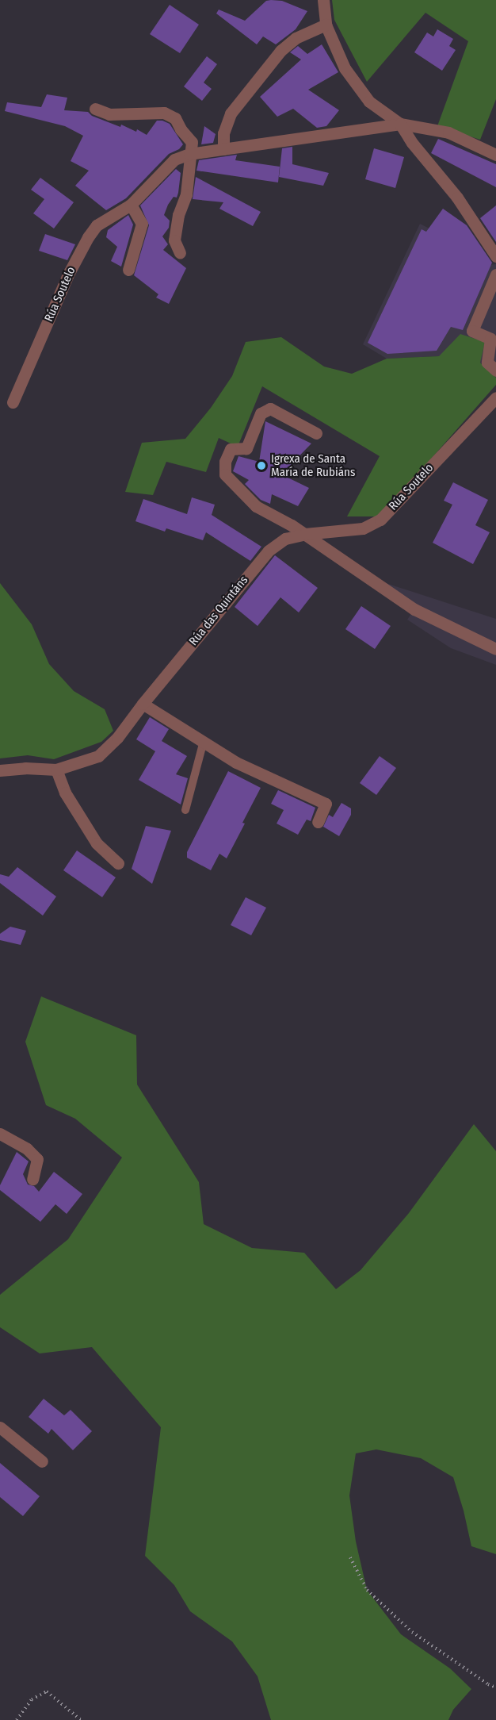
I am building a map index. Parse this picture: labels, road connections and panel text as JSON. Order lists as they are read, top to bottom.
{
  "streets": {
    "street": ["Rúa Soutelo", "Rúa das Quintáns"]
  },
  "crossings": [
    ["Rúa Soutelo", "Rúa das Quintáns"]
  ],
  "places": ["Igrexa de Santa María de Rubiáns"]
}
